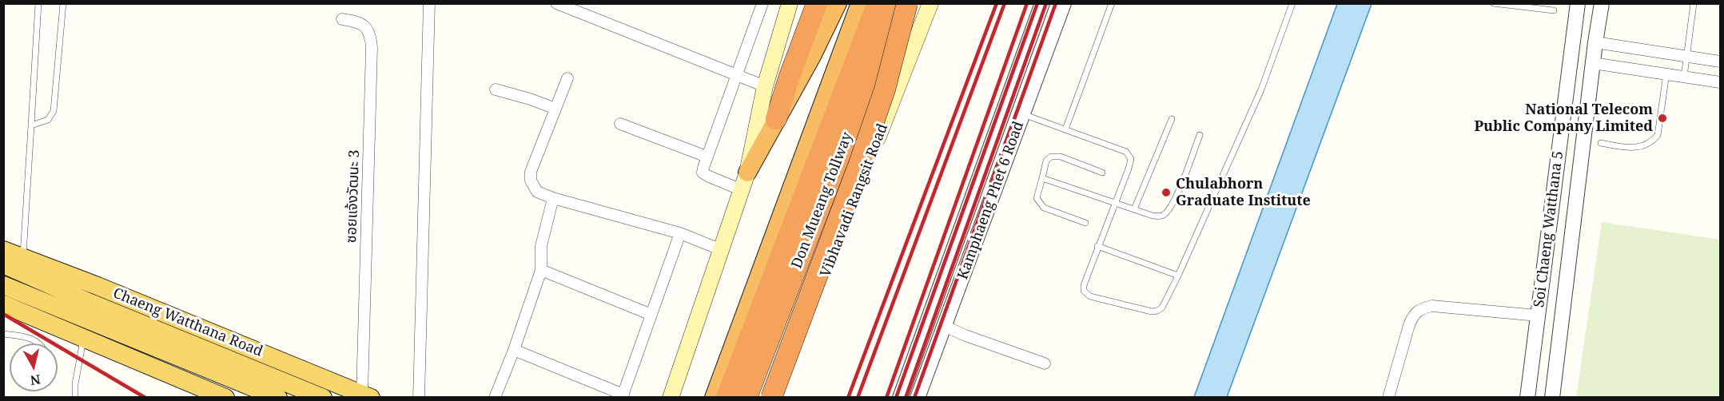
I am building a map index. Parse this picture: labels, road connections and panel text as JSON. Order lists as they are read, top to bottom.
{
  "streets": {
    "highway": ["Don Mueang Tollway", "Vibhavadi Rangsit Road"],
    "main road": ["Chaeng Watthana Road"],
    "street": ["ซอยแจ้งวัฒนะ 3", "Kamphaeng Phet 6 Road", "Soi Chaeng Watthana 5"]
  },
  "crossings": [
    ["ซอยแจ้งวัฒนะ 3", "Chaeng Watthana Road"]
  ],
  "places": ["National Telecom Public Company Limited", "Chulabhorn Graduate Institute"],
  "north": "bottom"
}
